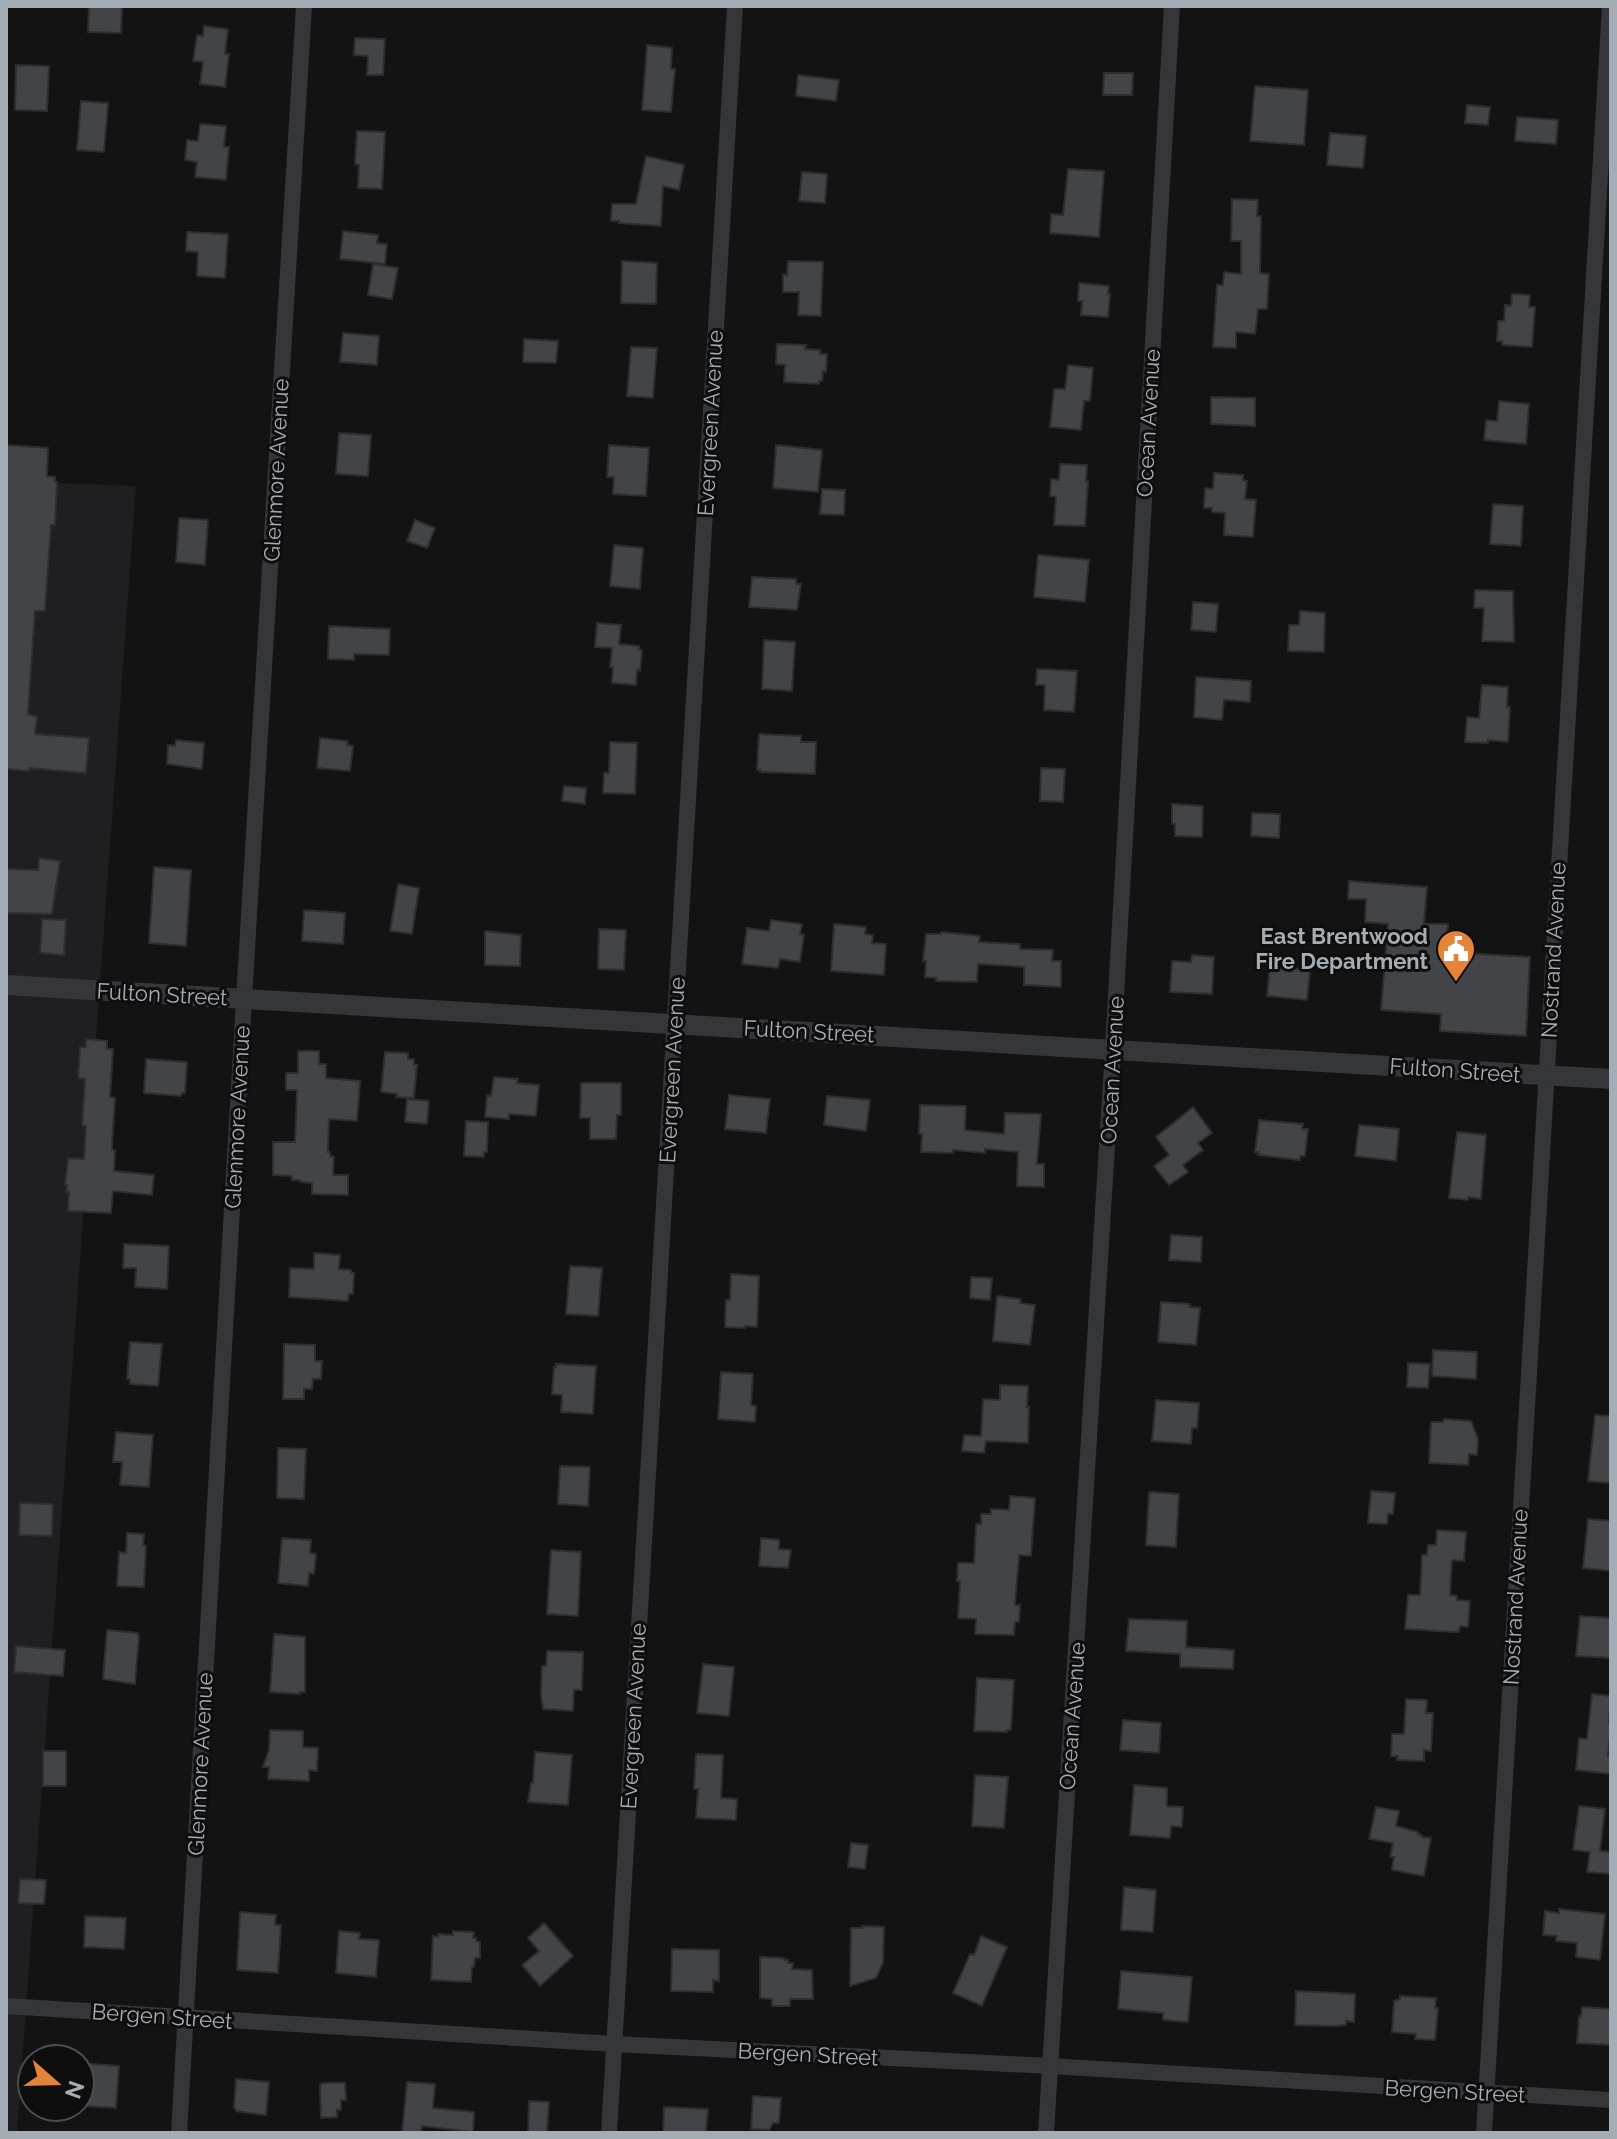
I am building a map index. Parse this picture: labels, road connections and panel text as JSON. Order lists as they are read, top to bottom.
{
  "streets": {
    "street": [
      "Evergreen Avenue",
      "Ocean Avenue",
      "Glenmore Avenue",
      "Nostrand Avenue",
      "Fulton Street",
      "Bergen Street"
    ]
  },
  "crossings": [
    ["Evergreen Avenue", "Fulton Street"],
    ["Evergreen Avenue", "Bergen Street"],
    ["Ocean Avenue", "Fulton Street"],
    ["Ocean Avenue", "Bergen Street"],
    ["Glenmore Avenue", "Fulton Street"],
    ["Glenmore Avenue", "Bergen Street"],
    ["Nostrand Avenue", "Fulton Street"],
    ["Nostrand Avenue", "Bergen Street"]
  ],
  "places": {
    "public building": ["East Brentwood Fire Department"]
  },
  "north": "right"
}
